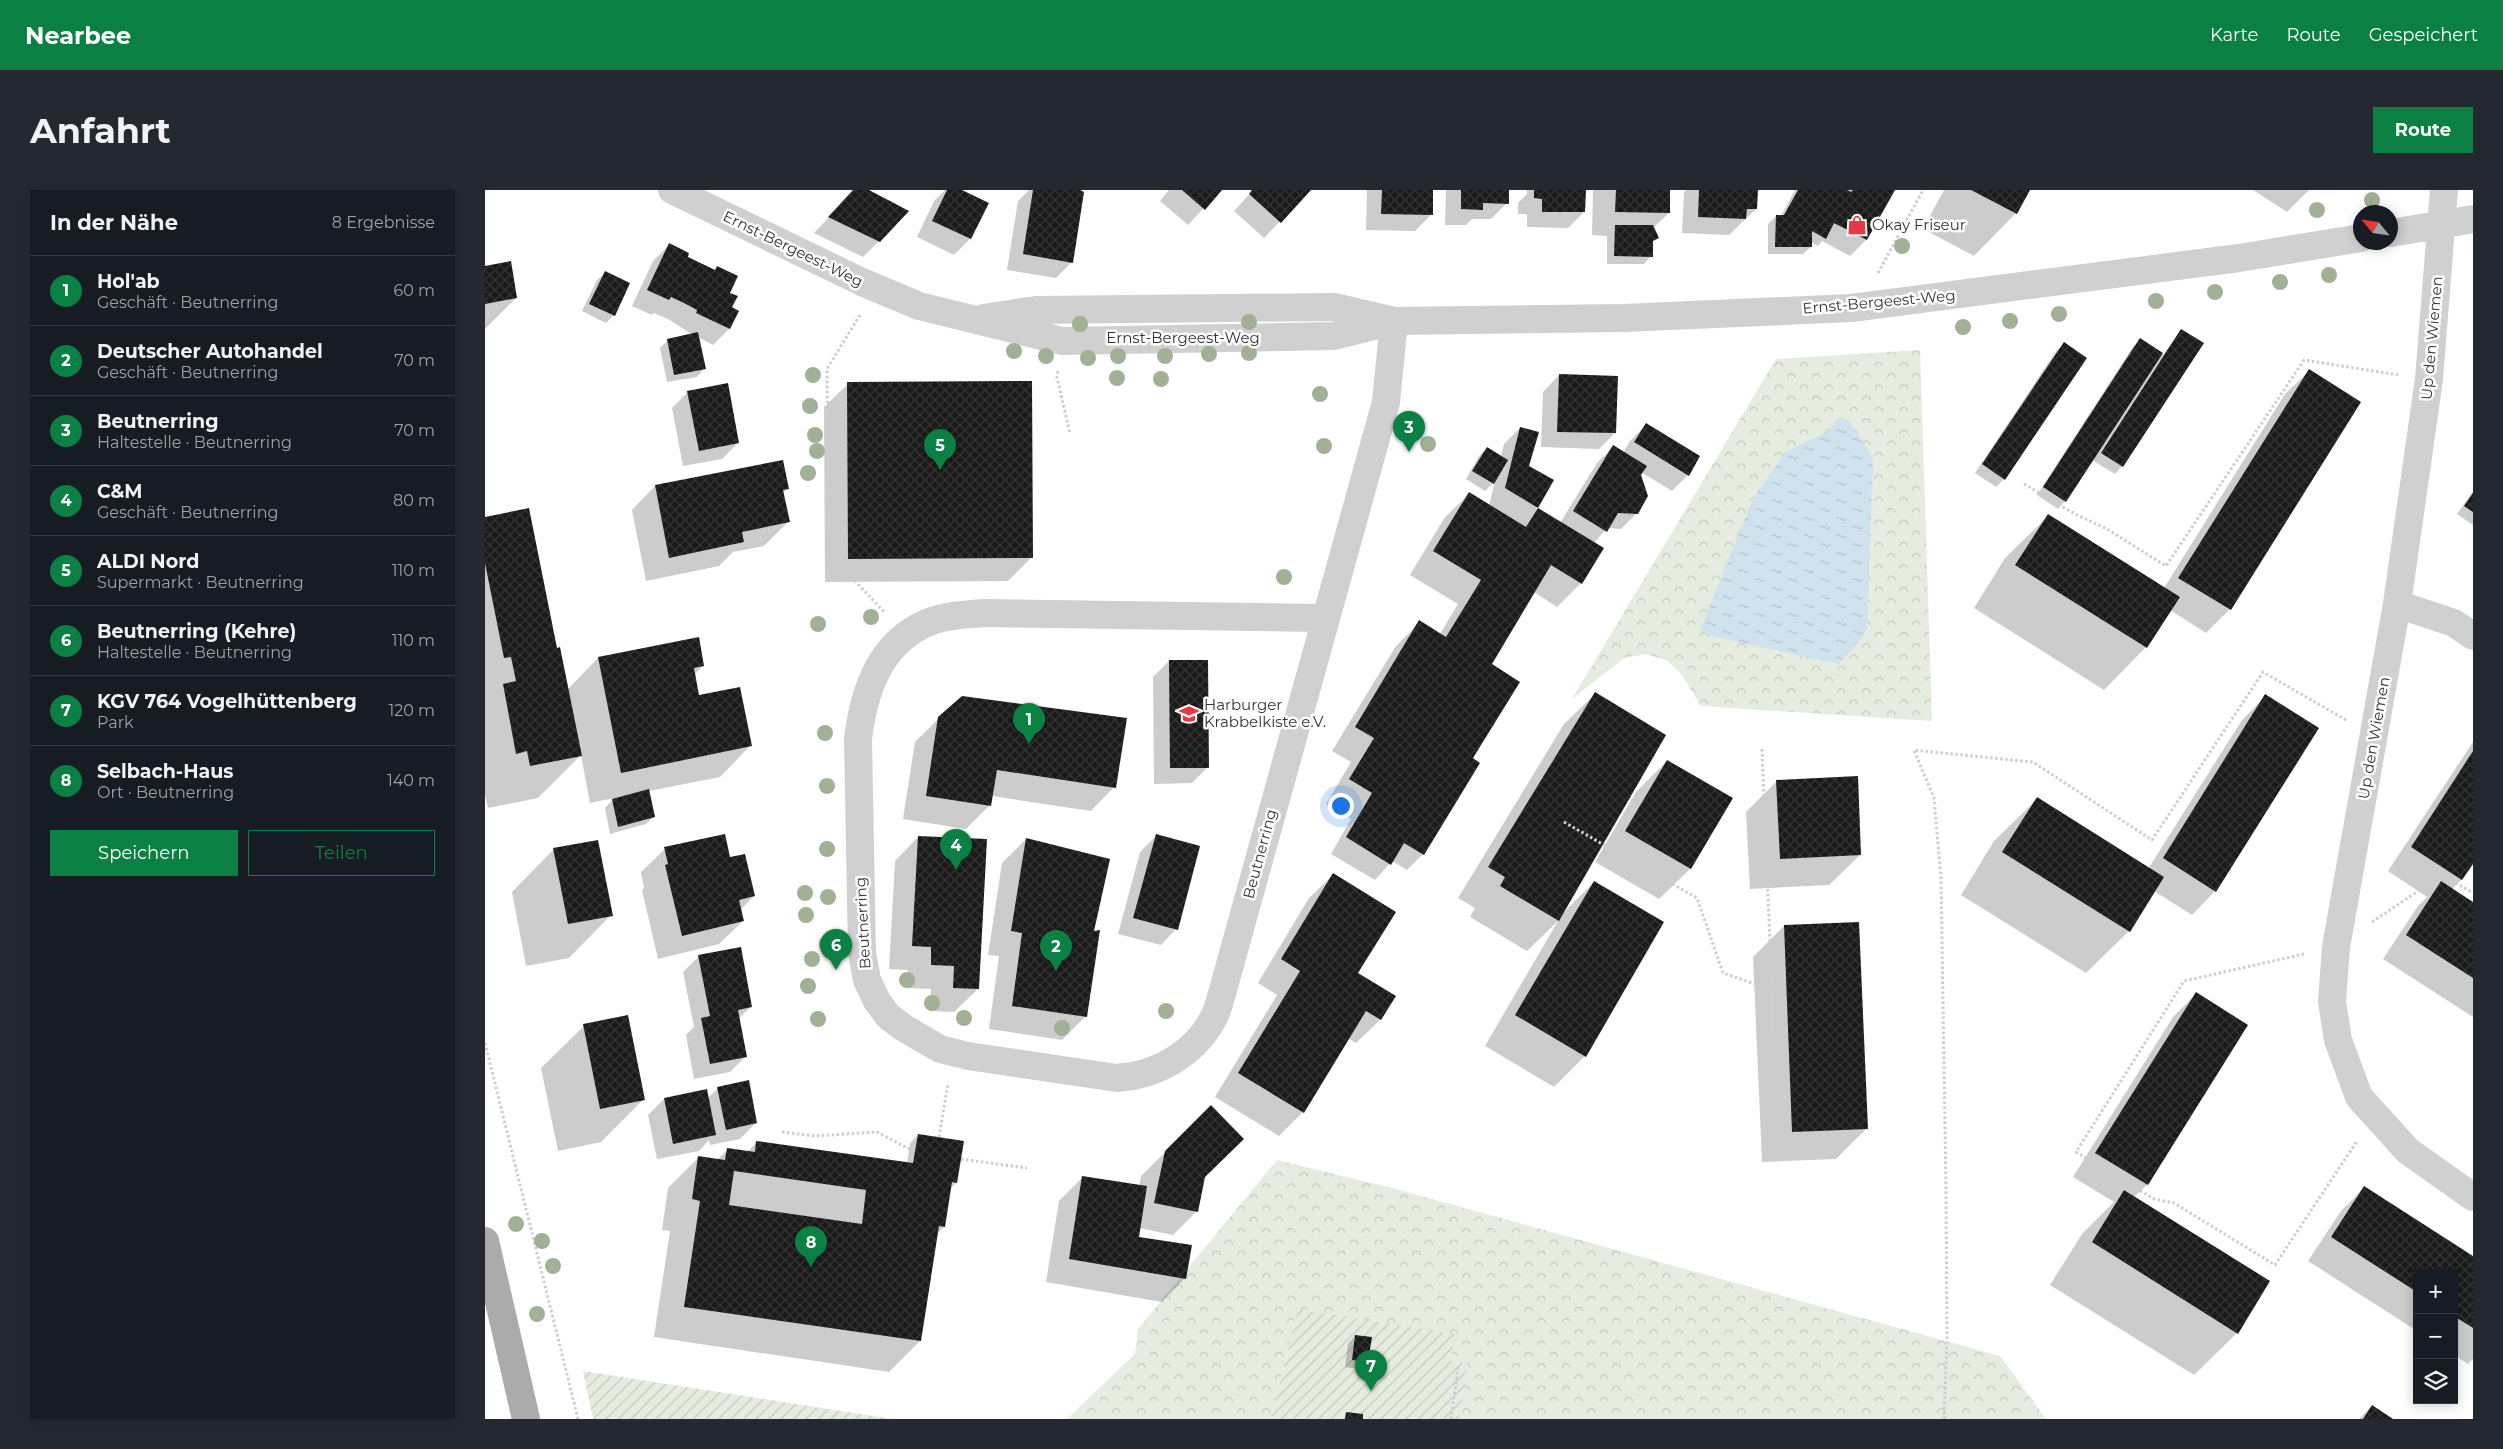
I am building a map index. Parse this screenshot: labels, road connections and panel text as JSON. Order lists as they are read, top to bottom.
{
  "streets": {
    "street": ["Ernst-Bergeest-Weg", "Up den Wiemen", "Beutnerring"]
  },
  "crossings": [
    ["Ernst-Bergeest-Weg", "Beutnerring"]
  ],
  "places": {
    "shop": ["Okay Friseur"],
    "school or university": ["Harburger Krabbelkiste e.V."]
  },
  "north": "top left",
  "page": {
    "header": "Nearbee",
    "nav": ["Karte", "Route", "Gespeichert"],
    "buttons": [
      "Route",
      ["Speichern", "Teilen"]
    ],
    "title": "Anfahrt",
    "heading": ["In der Nähe", "8 Ergebnisse"],
    "list": [
      {
        "mark": "1",
        "name": "Hol'ab",
        "note": "Geschäft · Beutnerring",
        "value": "60 m"
      },
      {
        "mark": "2",
        "name": "Deutscher Autohandel",
        "note": "Geschäft · Beutnerring",
        "value": "70 m"
      },
      {
        "mark": "3",
        "name": "Beutnerring",
        "note": "Haltestelle · Beutnerring",
        "value": "70 m"
      },
      {
        "mark": "4",
        "name": "C&M",
        "note": "Geschäft · Beutnerring",
        "value": "80 m"
      },
      {
        "mark": "5",
        "name": "ALDI Nord",
        "note": "Supermarkt · Beutnerring",
        "value": "110 m"
      },
      {
        "mark": "6",
        "name": "Beutnerring (Kehre)",
        "note": "Haltestelle · Beutnerring",
        "value": "110 m"
      },
      {
        "mark": "7",
        "name": "KGV 764 Vogelhüttenberg",
        "note": "Park",
        "value": "120 m"
      },
      {
        "mark": "8",
        "name": "Selbach-Haus",
        "note": "Ort · Beutnerring",
        "value": "140 m"
      }
    ],
    "pins": [
      "3",
      "5",
      "1",
      "4",
      "6",
      "2",
      "8",
      "7"
    ],
    "map_buttons": ["+", "−"]
  }
}
